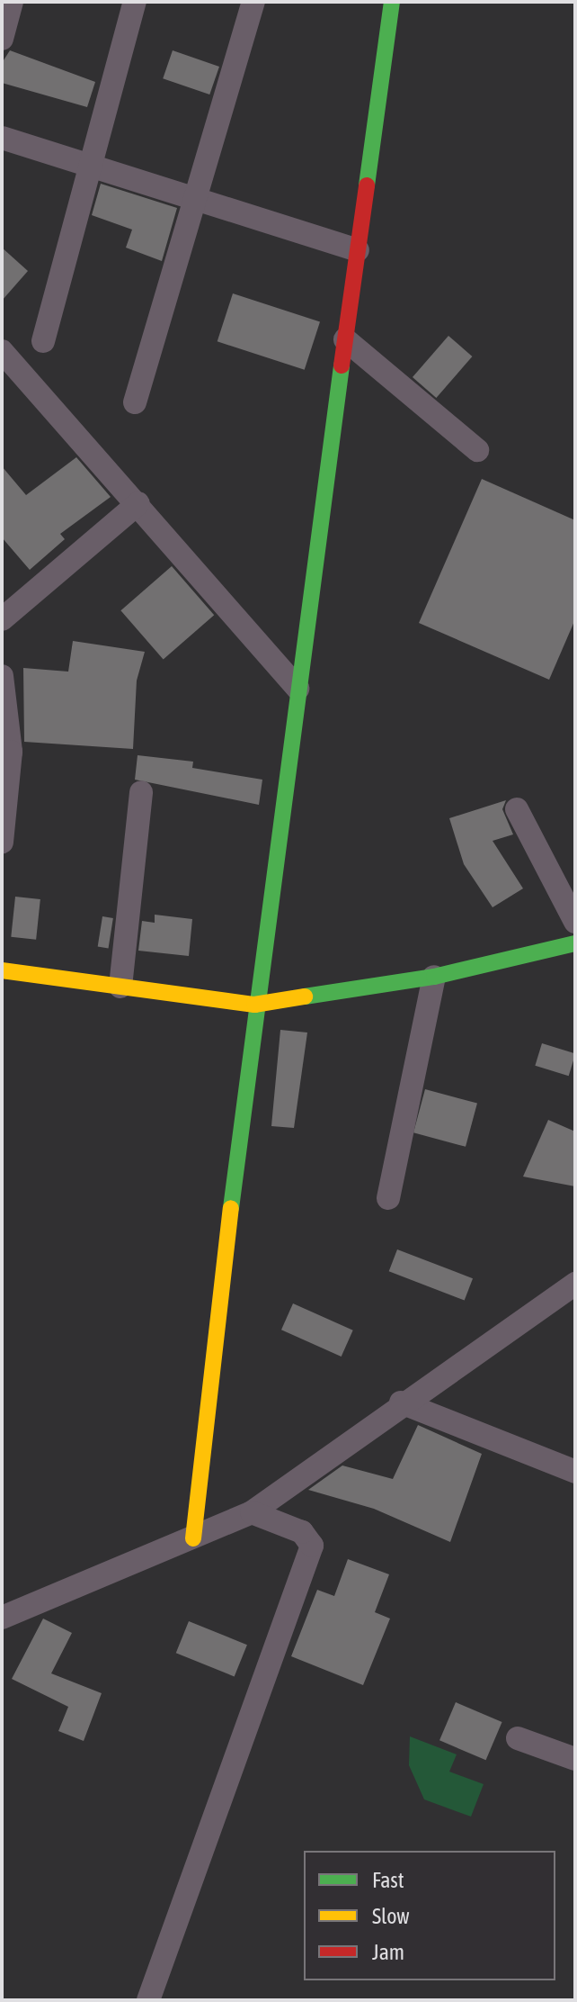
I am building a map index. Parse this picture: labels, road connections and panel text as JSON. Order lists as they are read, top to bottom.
{
  "legend": ["Fast", "Slow", "Jam"]
}
